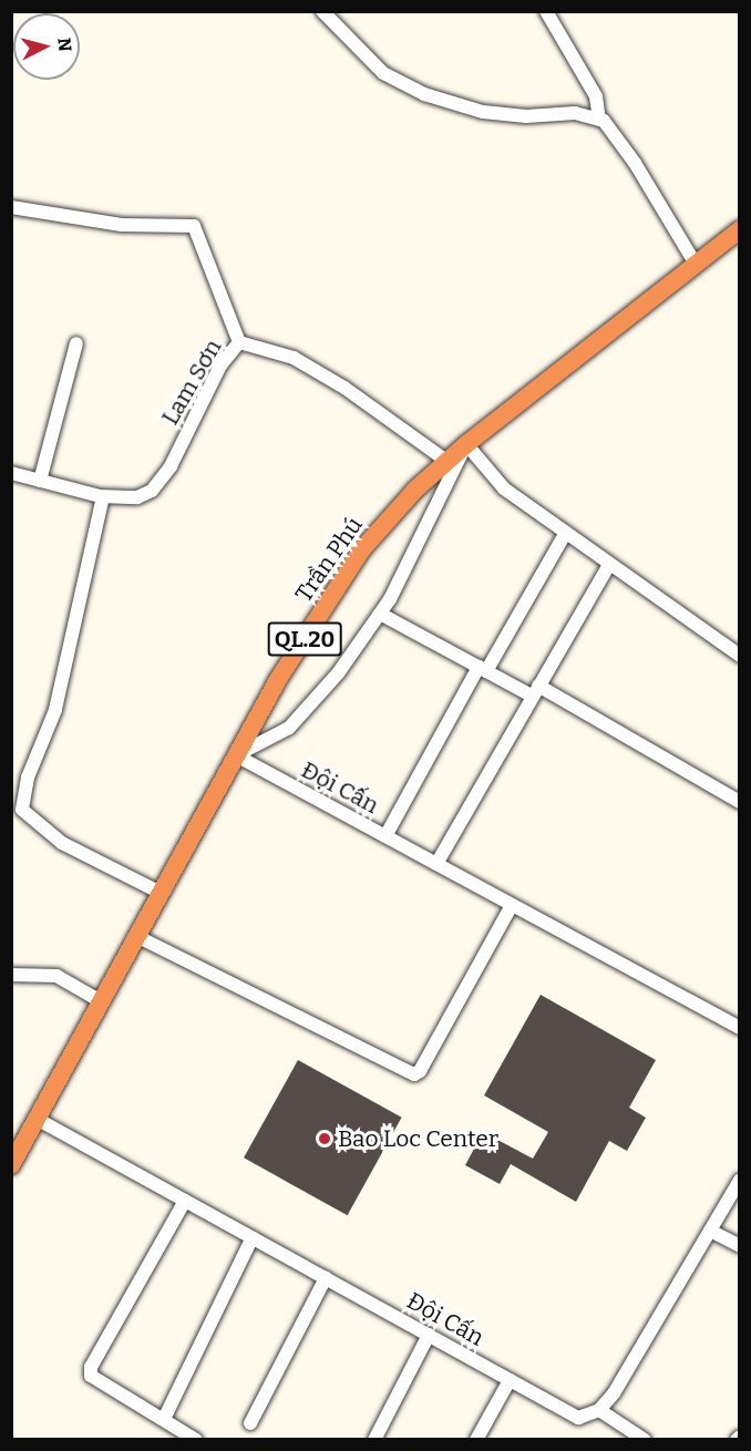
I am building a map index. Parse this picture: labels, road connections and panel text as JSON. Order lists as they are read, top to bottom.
{
  "streets": {
    "highway": ["Trần Phú", "QL.20"],
    "street": ["Lam Sơn", "Đội Cấn"]
  },
  "crossings": [
    ["Lam Sơn", "Trần Phú"],
    ["Trần Phú", "Đội Cấn"]
  ],
  "places": ["Bao Loc Center"],
  "north": "right"
}
